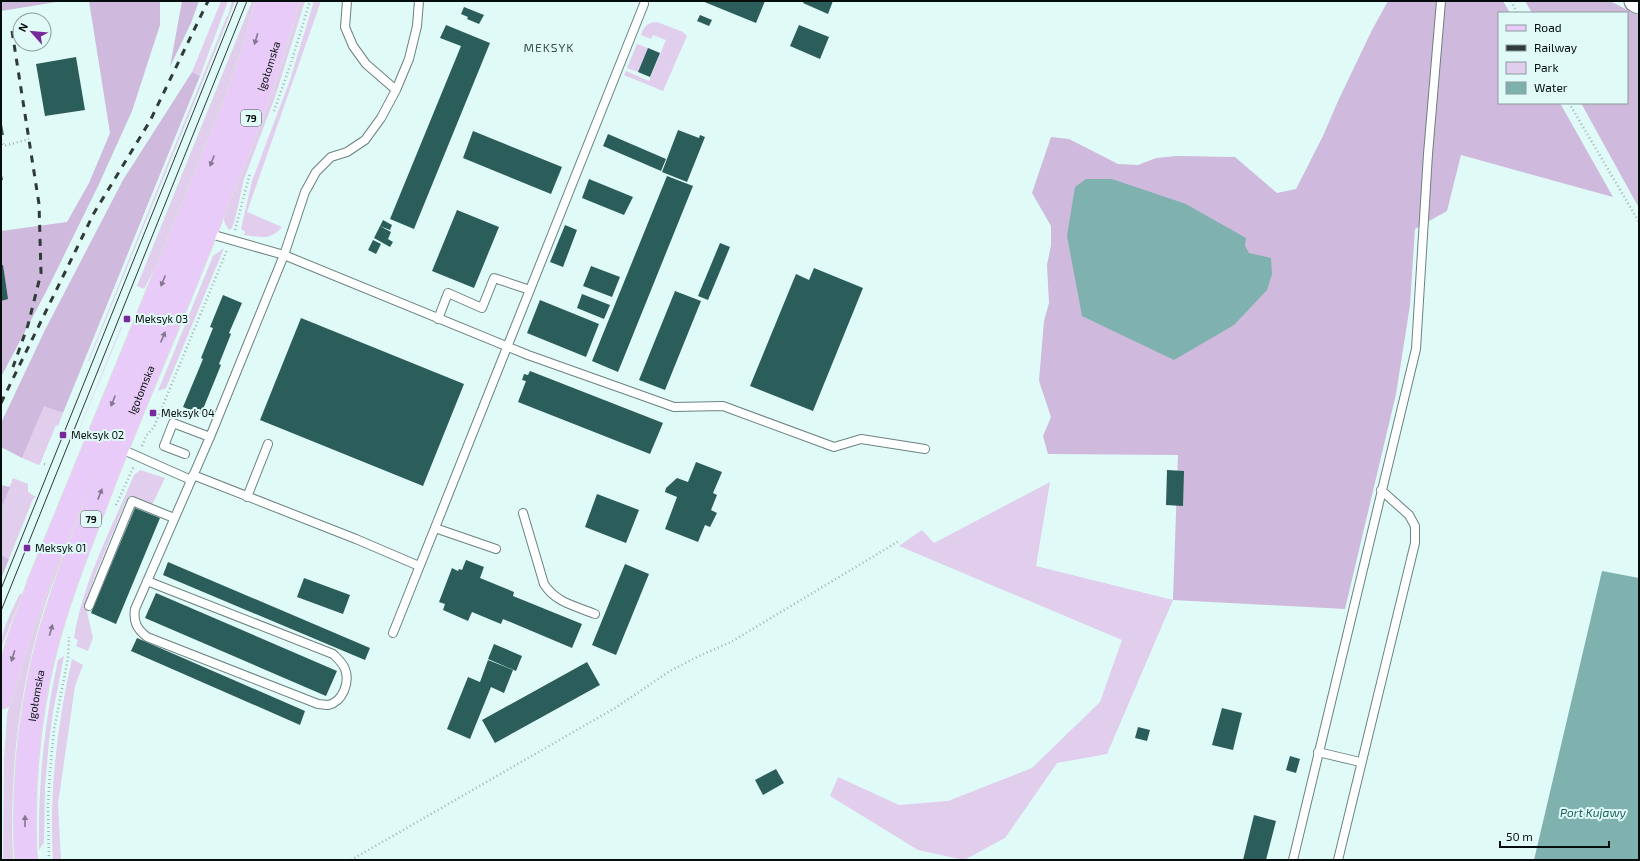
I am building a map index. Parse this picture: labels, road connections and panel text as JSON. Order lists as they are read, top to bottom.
{
  "streets": {
    "main road": ["Igołomska", "79"]
  },
  "districts": ["MEKSYK"],
  "water": ["Port Kujawy"],
  "places": {
    "transit": [
      "Meksyk 03",
      "Meksyk 04",
      "Meksyk 02",
      "Meksyk 01"
    ]
  },
  "legend": [
    "Road",
    "Railway",
    "Park",
    "Water"
  ],
  "scale_bar": "50 m",
  "north": "top left"
}
